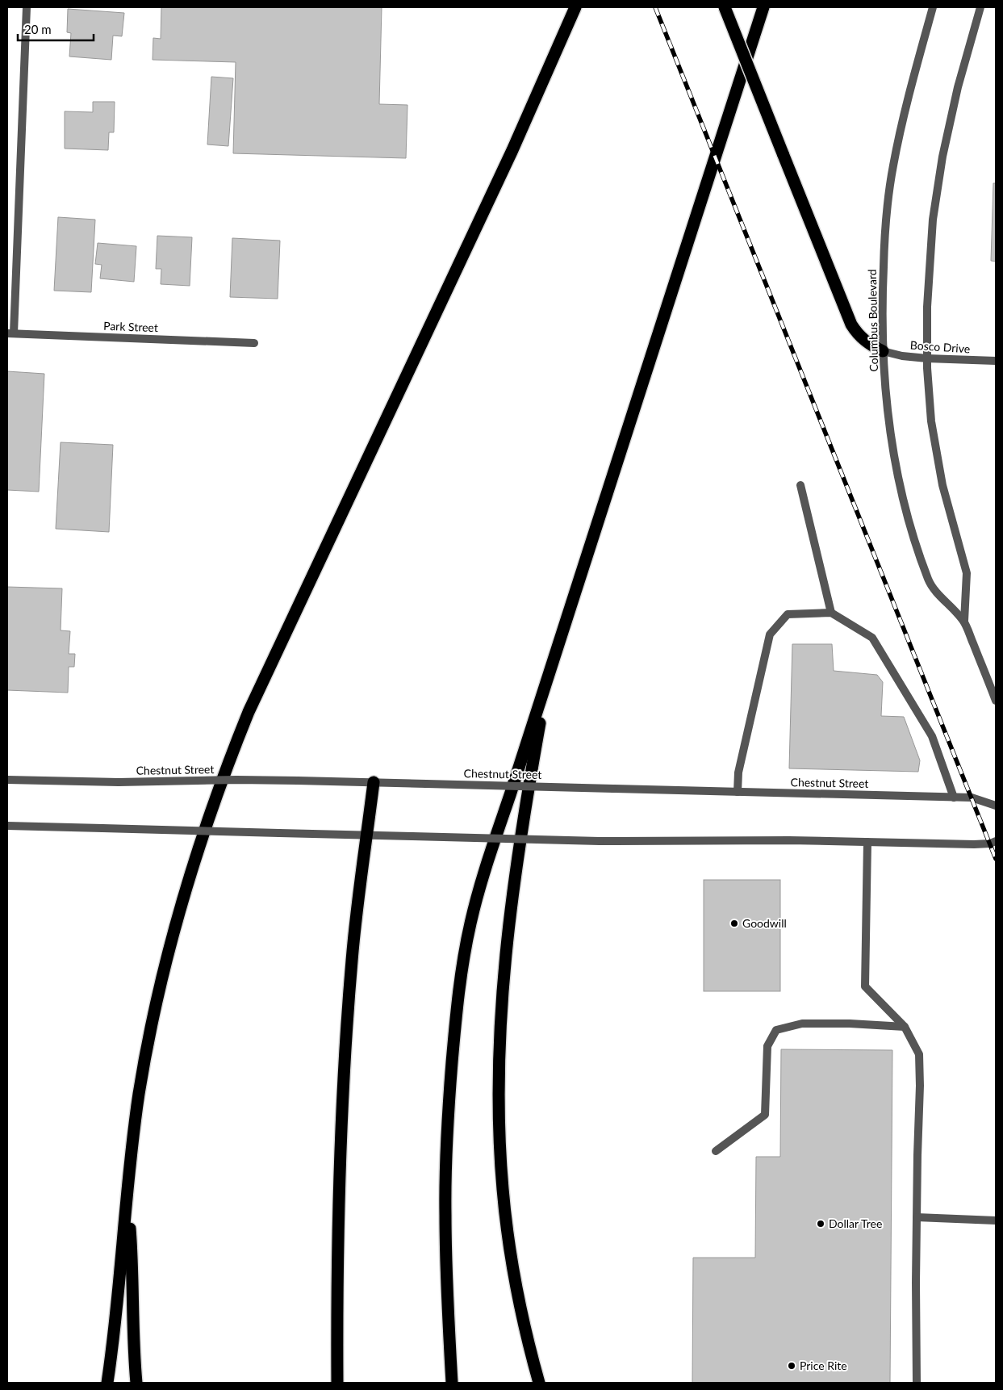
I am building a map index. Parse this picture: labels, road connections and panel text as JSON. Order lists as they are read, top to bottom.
{
  "streets": {
    "street": [
      "Columbus Boulevard",
      "Park Street",
      "Bosco Drive",
      "Chestnut Street"
    ]
  },
  "crossings": [
    ["Columbus Boulevard", "Bosco Drive"]
  ],
  "places": ["Goodwill", "Dollar Tree", "Price Rite"],
  "scale_bar": "20 m"
}
